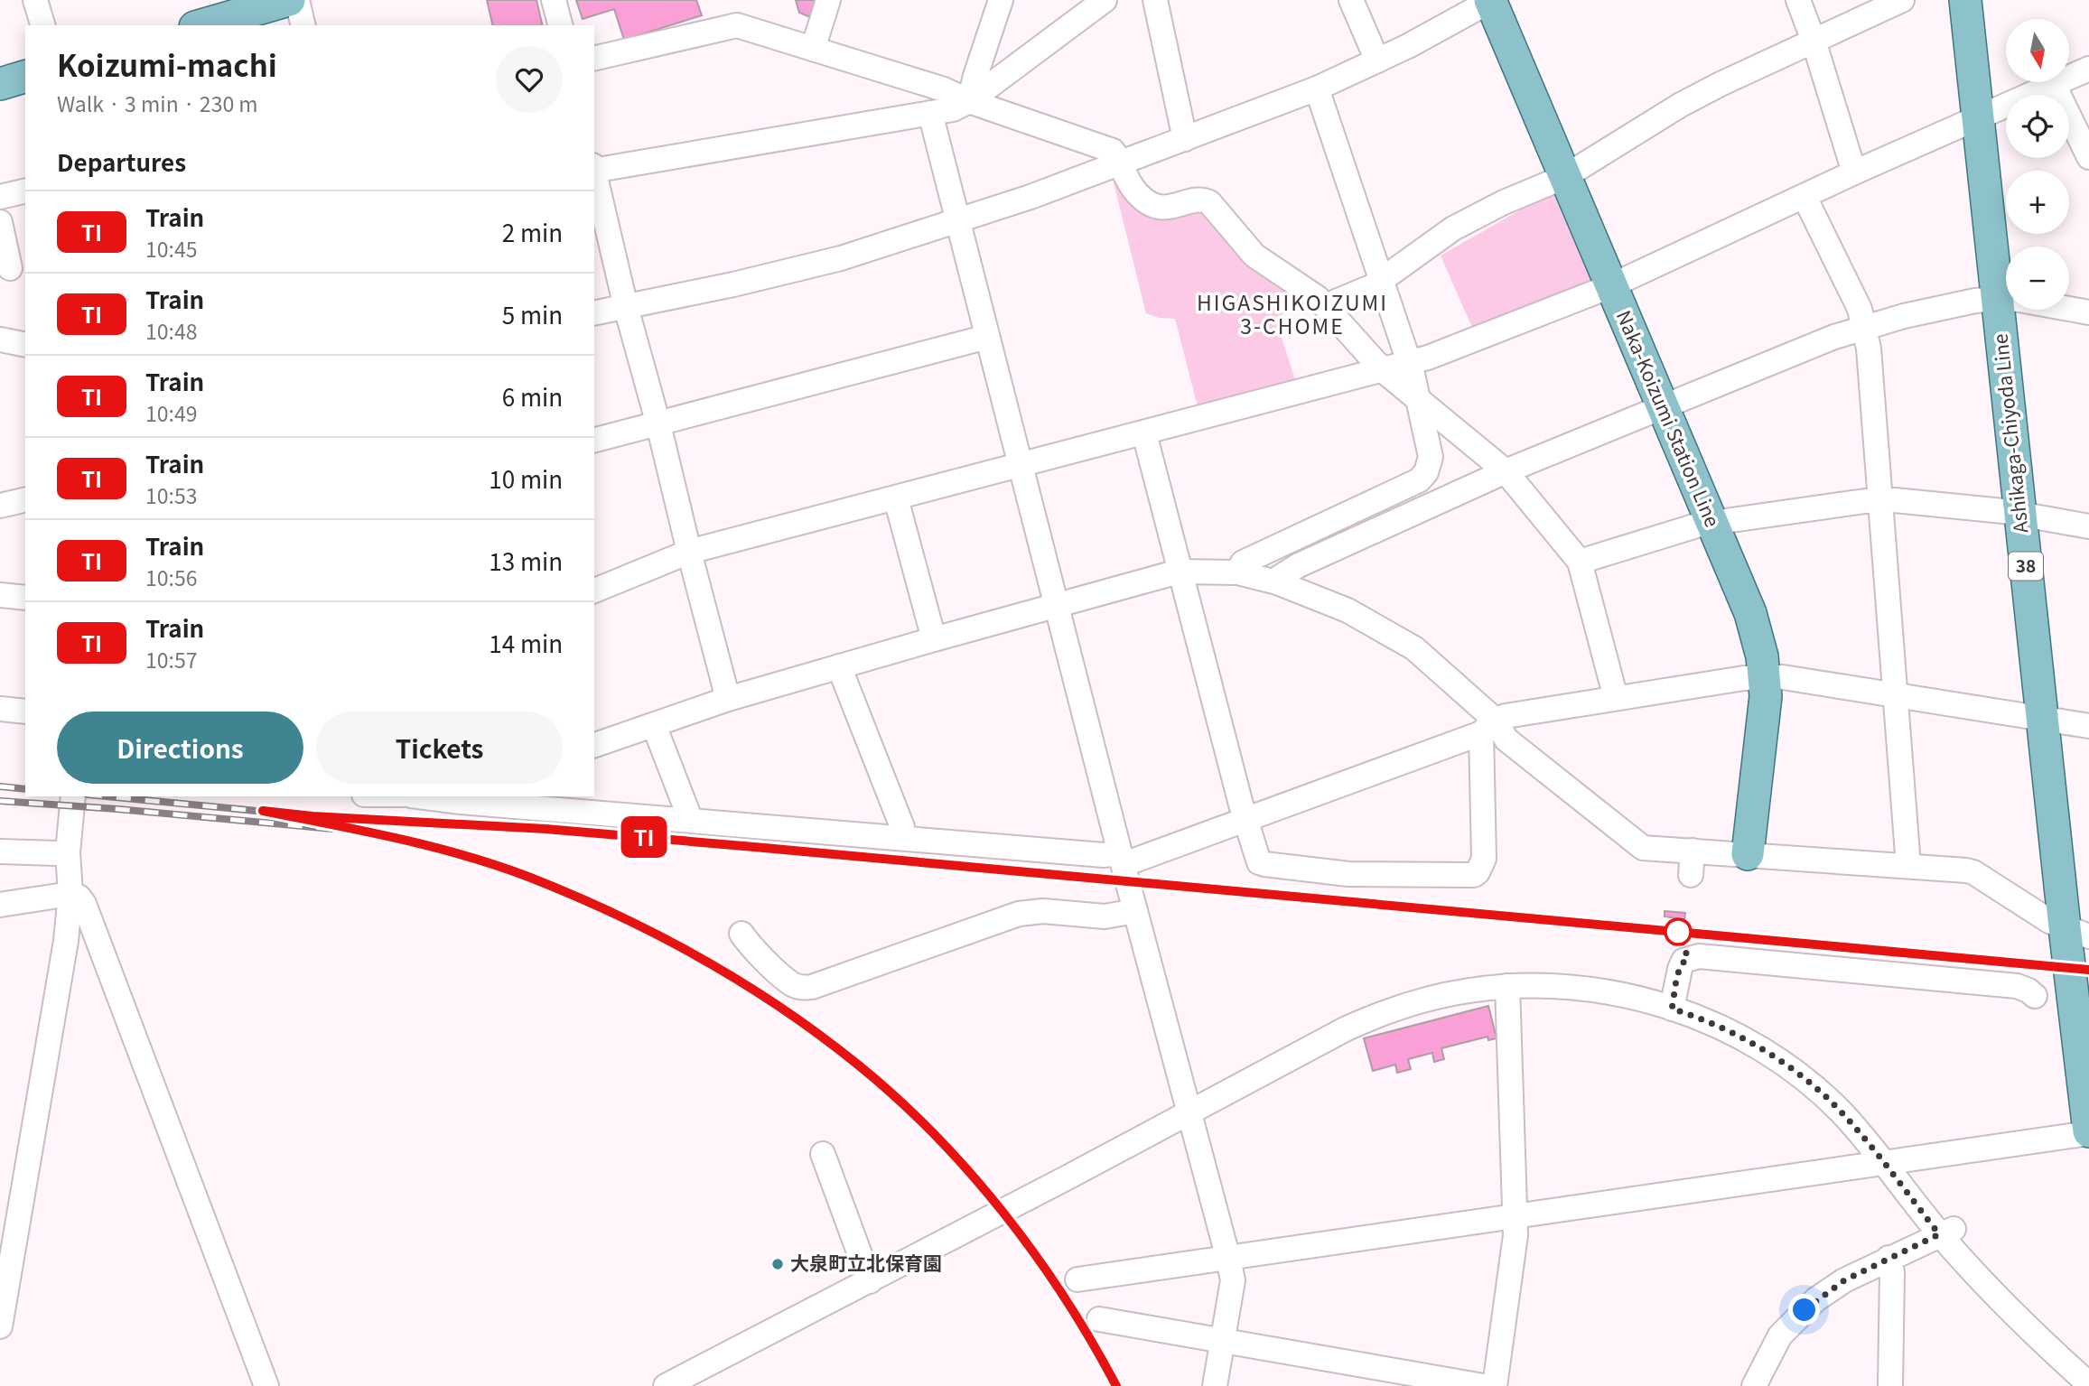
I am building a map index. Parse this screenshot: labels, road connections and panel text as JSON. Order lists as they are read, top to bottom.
{
  "streets": {
    "main road": ["Naka-Koizumi Station Line", "Ashikaga-Chiyoda Line", "38"]
  },
  "districts": ["HIGASHIKOIZUMI 3-CHOME"],
  "places": ["大泉町立北保育園"],
  "north": "bottom",
  "page": {
    "on_map": "TI",
    "map_buttons": ["+", "−"],
    "heading": [
      ["Koizumi-machi", "Walk · 3 min · 230 m"],
      "Departures"
    ],
    "list": [
      {
        "mark": "TI",
        "name": "Train",
        "note": "10:45",
        "value": "2 min"
      },
      {
        "mark": "TI",
        "name": "Train",
        "note": "10:48",
        "value": "5 min"
      },
      {
        "mark": "TI",
        "name": "Train",
        "note": "10:49",
        "value": "6 min"
      },
      {
        "mark": "TI",
        "name": "Train",
        "note": "10:53",
        "value": "10 min"
      },
      {
        "mark": "TI",
        "name": "Train",
        "note": "10:56",
        "value": "13 min"
      },
      {
        "mark": "TI",
        "name": "Train",
        "note": "10:57",
        "value": "14 min"
      }
    ],
    "buttons": ["Directions", "Tickets"]
  }
}
